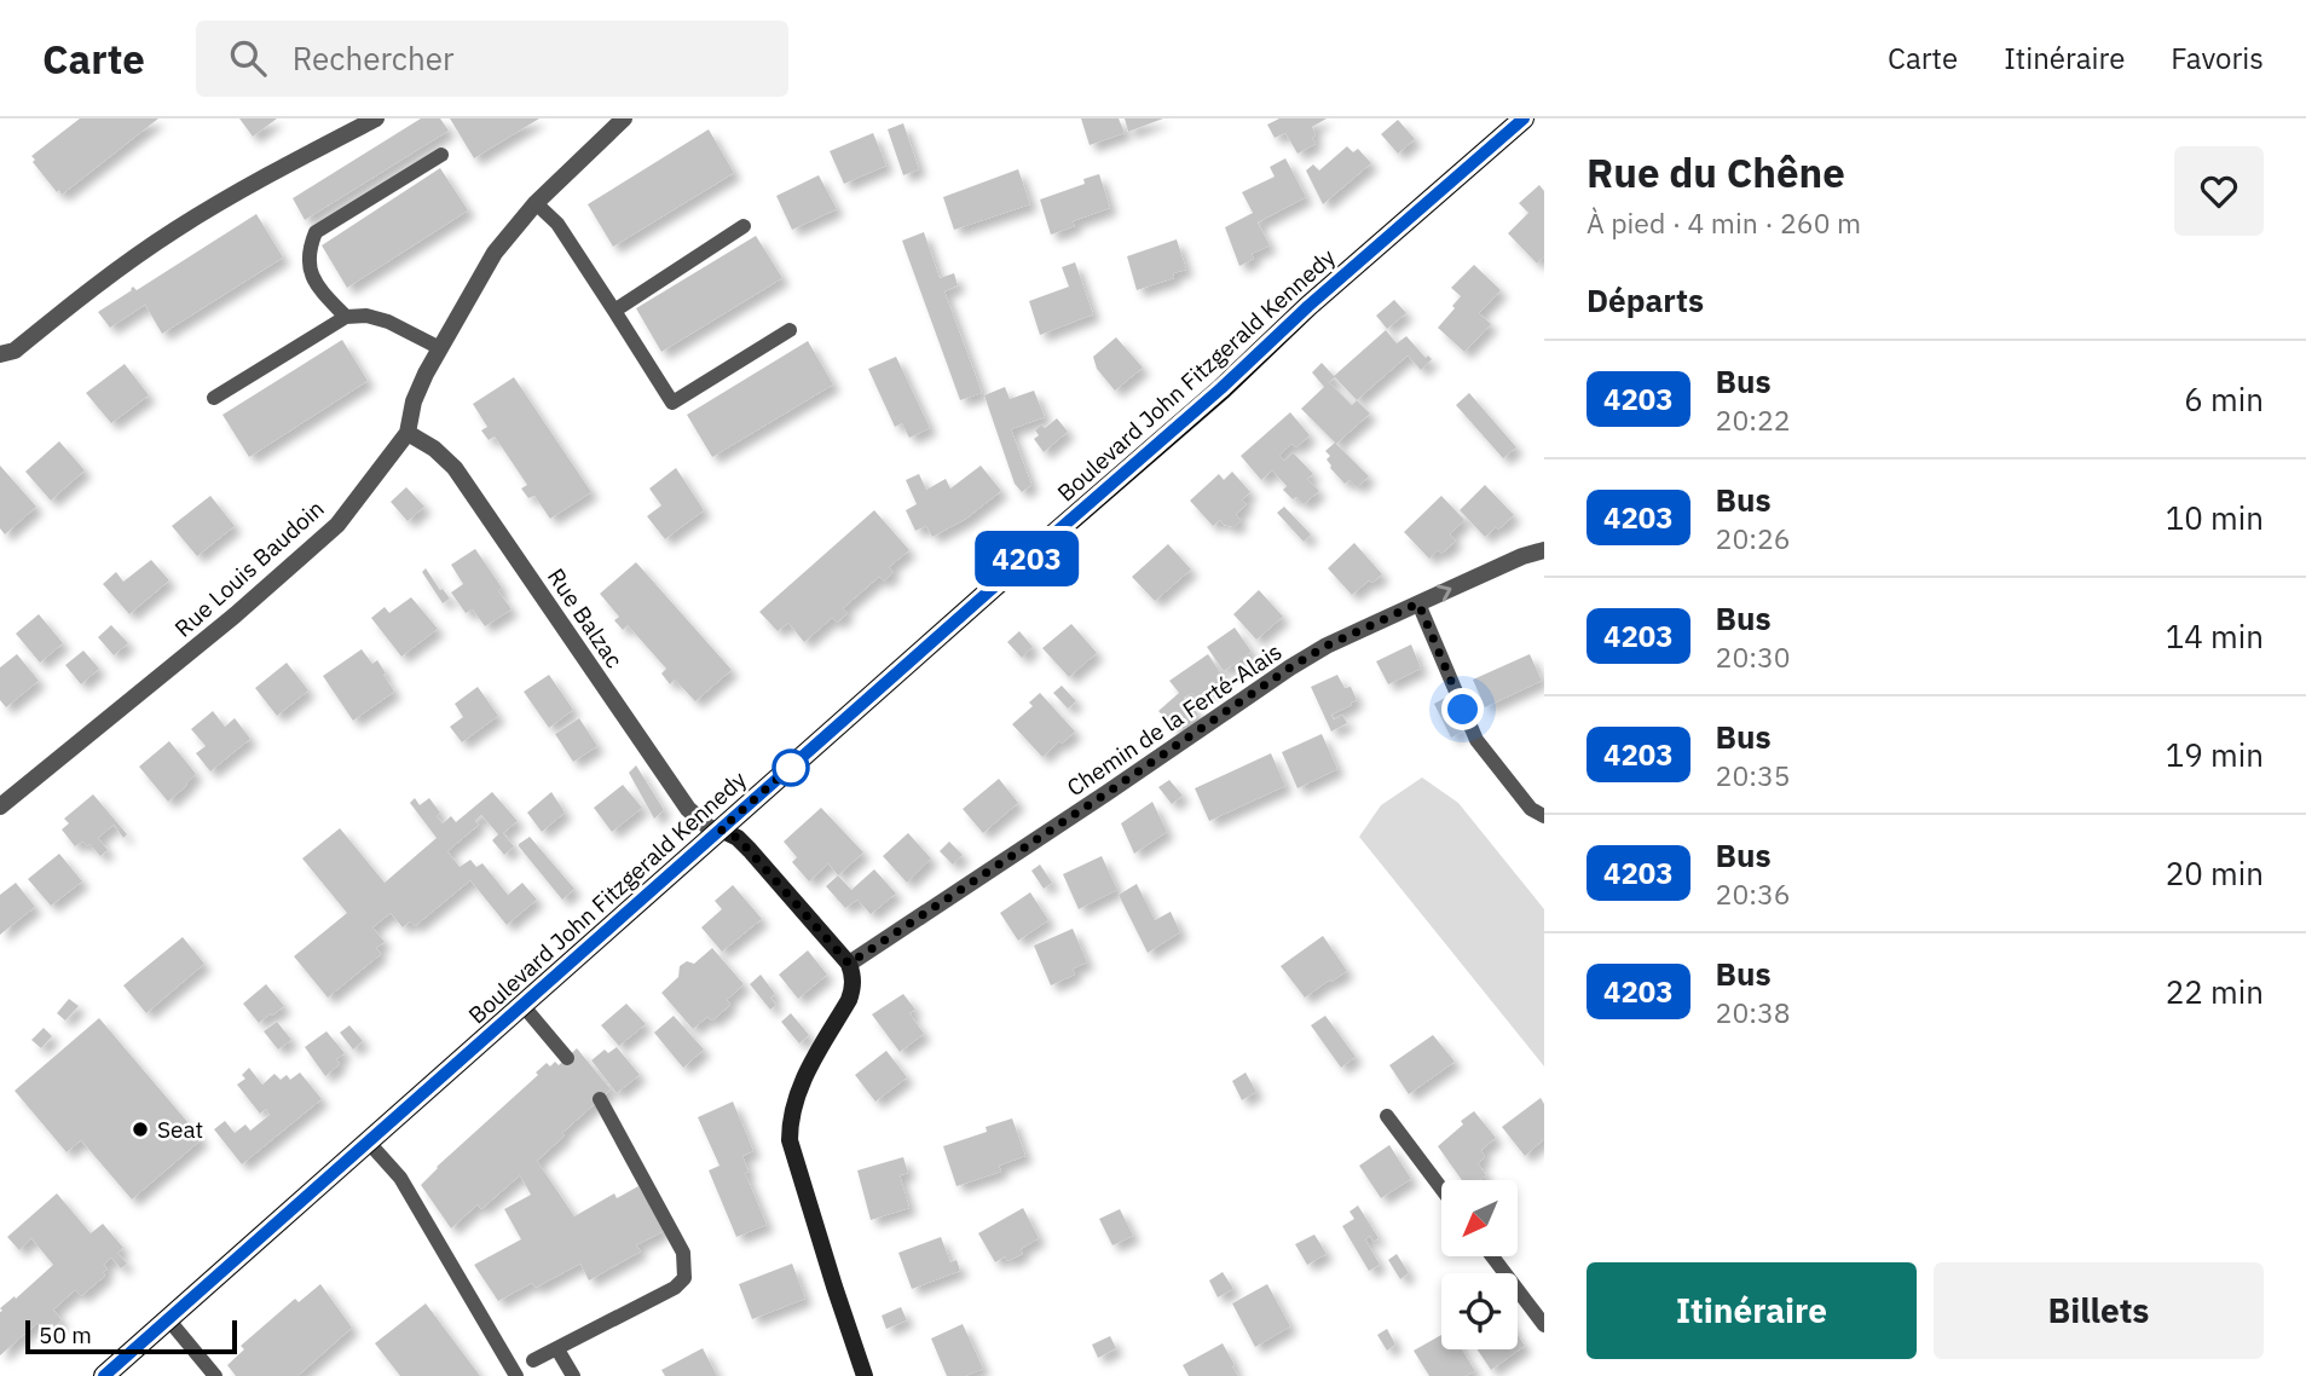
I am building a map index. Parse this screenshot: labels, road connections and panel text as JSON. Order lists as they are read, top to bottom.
{
  "streets": {
    "main road": ["Boulevard John Fitzgerald Kennedy"],
    "street": ["Rue Louis Baudoin", "Rue Balzac", "Chemin de la Ferté-Alais"]
  },
  "crossings": [
    ["Boulevard John Fitzgerald Kennedy", "Rue Balzac"],
    ["Rue Louis Baudoin", "Rue Balzac"]
  ],
  "places": ["Seat"],
  "lines": ["bus line 4203"],
  "scale_bar": "50 m",
  "north": "bottom left",
  "page": {
    "header": "Carte",
    "search": "Rechercher",
    "nav": ["Carte", "Itinéraire", "Favoris"],
    "on_map": "4203",
    "heading": [
      ["Rue du Chêne", "À pied · 4 min · 260 m"],
      "Départs"
    ],
    "list": [
      {
        "mark": "4203",
        "name": "Bus",
        "note": "20:22",
        "value": "6 min"
      },
      {
        "mark": "4203",
        "name": "Bus",
        "note": "20:26",
        "value": "10 min"
      },
      {
        "mark": "4203",
        "name": "Bus",
        "note": "20:30",
        "value": "14 min"
      },
      {
        "mark": "4203",
        "name": "Bus",
        "note": "20:35",
        "value": "19 min"
      },
      {
        "mark": "4203",
        "name": "Bus",
        "note": "20:36",
        "value": "20 min"
      },
      {
        "mark": "4203",
        "name": "Bus",
        "note": "20:38",
        "value": "22 min"
      }
    ],
    "buttons": ["Itinéraire", "Billets"],
    "scale": "50 m"
  }
}
